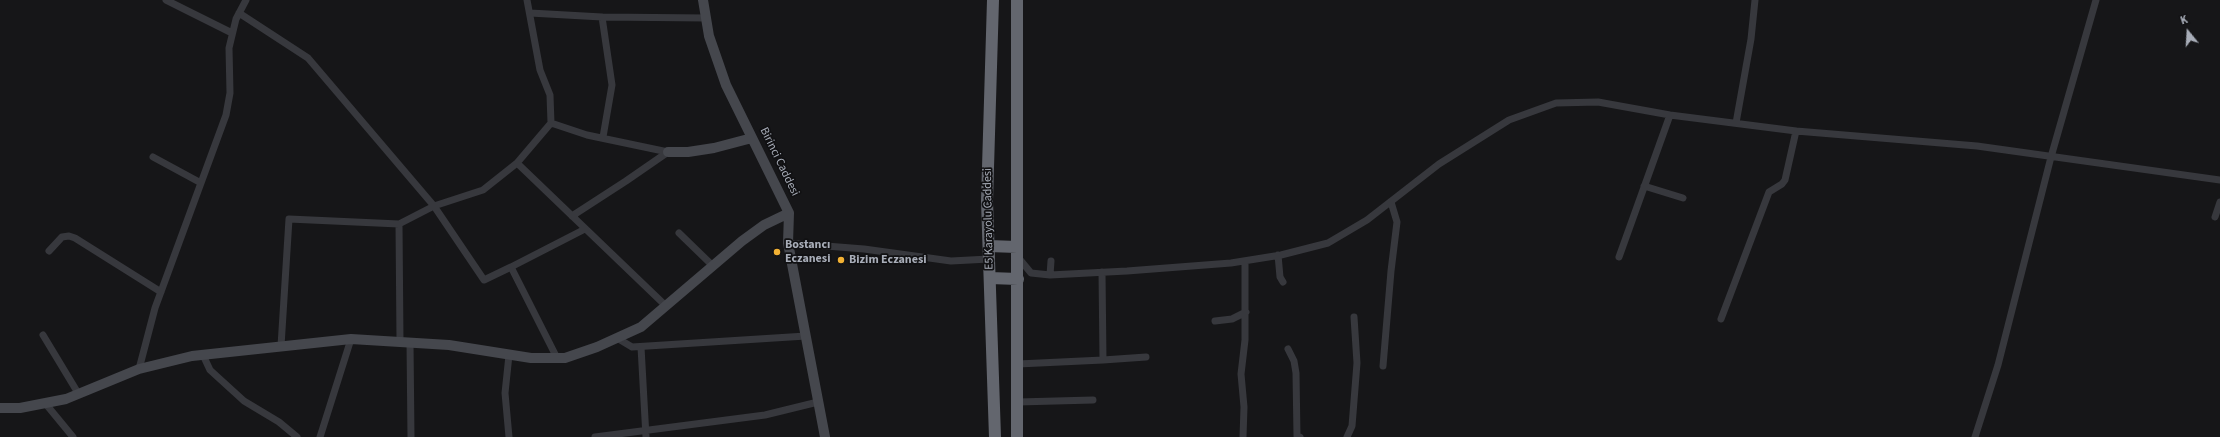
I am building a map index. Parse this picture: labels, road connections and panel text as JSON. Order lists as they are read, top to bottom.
{
  "streets": {
    "highway": ["E5 Karayolu Caddesi"],
    "street": ["Birinci Caddesi"]
  },
  "places": ["Bostancı Eczanesi", "Bizim Eczanesi"],
  "north": "top"
}
